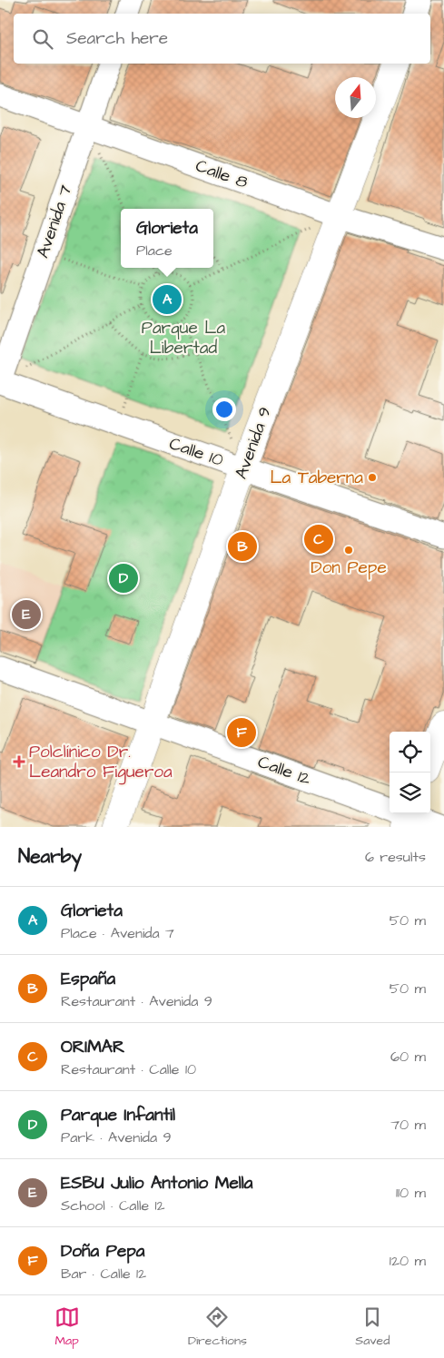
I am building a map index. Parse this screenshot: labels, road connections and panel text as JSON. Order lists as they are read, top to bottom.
{
  "streets": {
    "main road": ["Avenida 9"],
    "street": [
      "Calle 8",
      "Avenida 7",
      "Calle 10",
      "Calle 12"
    ]
  },
  "crossings": [
    ["Calle 8", "Avenida 7"],
    ["Calle 8", "Avenida 9"],
    ["Avenida 7", "Calle 10"],
    ["Avenida 9", "Calle 10"],
    ["Avenida 9", "Calle 12"]
  ],
  "parks": ["Parque La Libertad"],
  "places": {
    "other": ["La Taberna", "Don Pepe"],
    "health": ["Polclínico Dr. Leandro Figueroa"]
  },
  "north": "top",
  "page": {
    "search": "Search here",
    "popup": ["Glorieta", "Place"],
    "pins": [
      "A",
      "C",
      "B",
      "D",
      "E",
      "F"
    ],
    "heading": ["Nearby", "6 results"],
    "list": [
      {
        "mark": "A",
        "name": "Glorieta",
        "note": "Place · Avenida 7",
        "value": "50 m"
      },
      {
        "mark": "B",
        "name": "España",
        "note": "Restaurant · Avenida 9",
        "value": "50 m"
      },
      {
        "mark": "C",
        "name": "ORIMAR",
        "note": "Restaurant · Calle 10",
        "value": "60 m"
      },
      {
        "mark": "D",
        "name": "Parque Infantil",
        "note": "Park · Avenida 9",
        "value": "70 m"
      },
      {
        "mark": "E",
        "name": "ESBU Julio Antonio Mella",
        "note": "School · Calle 12",
        "value": "110 m"
      },
      {
        "mark": "F",
        "name": "Doña Pepa",
        "note": "Bar · Calle 12",
        "value": "120 m"
      }
    ],
    "nav": ["Map", "Directions", "Saved"]
  }
}
